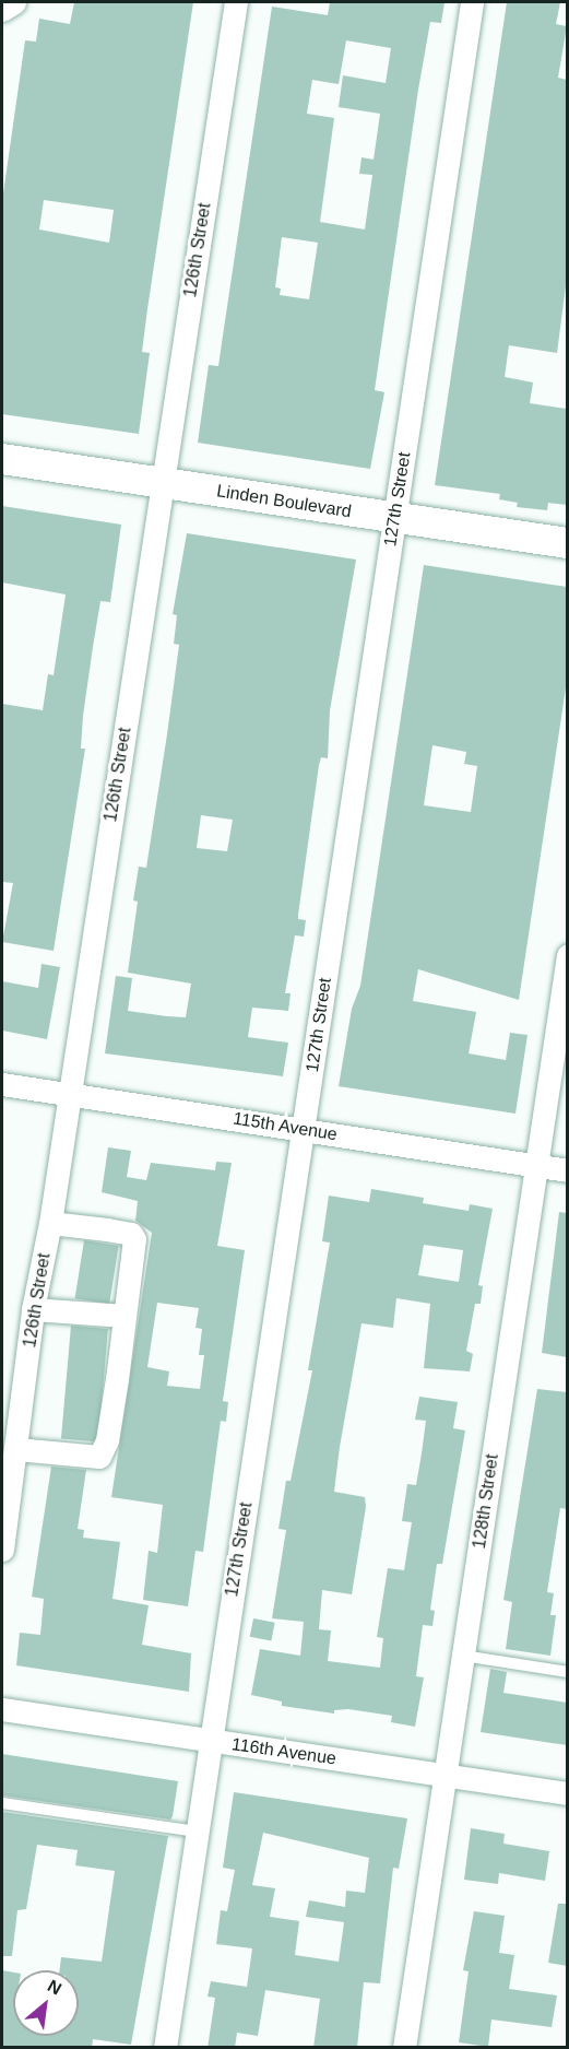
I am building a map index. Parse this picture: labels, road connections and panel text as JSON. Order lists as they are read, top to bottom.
{
  "streets": {
    "main road": ["Linden Boulevard"],
    "street": [
      "126th Street",
      "127th Street",
      "115th Avenue",
      "128th Street",
      "116th Avenue"
    ]
  },
  "crossings": [
    ["126th Street", "Linden Boulevard"],
    ["126th Street", "115th Avenue"],
    ["127th Street", "Linden Boulevard"],
    ["127th Street", "115th Avenue"],
    ["127th Street", "116th Avenue"],
    ["115th Avenue", "128th Street"],
    ["128th Street", "116th Avenue"]
  ],
  "north": "top right"
}
